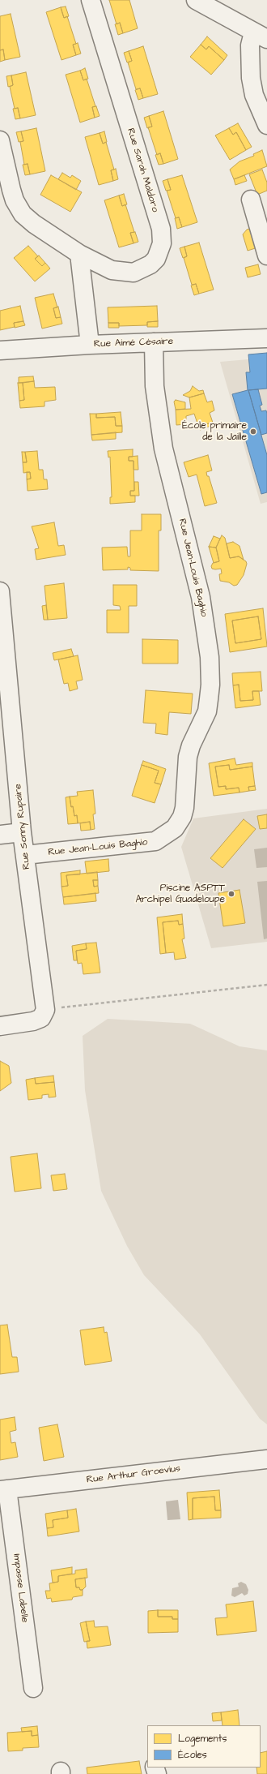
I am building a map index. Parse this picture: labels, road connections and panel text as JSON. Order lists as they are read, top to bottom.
{
  "streets": {
    "street": [
      "Rue Sarah Maldoro",
      "Rue Aimé Césaire",
      "Rue Jean-Louis Baghio",
      "Rue Sonny Rupaire",
      "Rue Arthur Groevius",
      "Impasse Labelle"
    ]
  },
  "crossings": [
    ["Rue Aimé Césaire", "Rue Jean-Louis Baghio"],
    ["Rue Jean-Louis Baghio", "Rue Sonny Rupaire"],
    ["Rue Arthur Groevius", "Impasse Labelle"]
  ],
  "places": ["École primaire de la Jaille", "Piscine ASPTT Archipel Guadeloupe"],
  "legend": ["Logements", "Écoles"]
}
